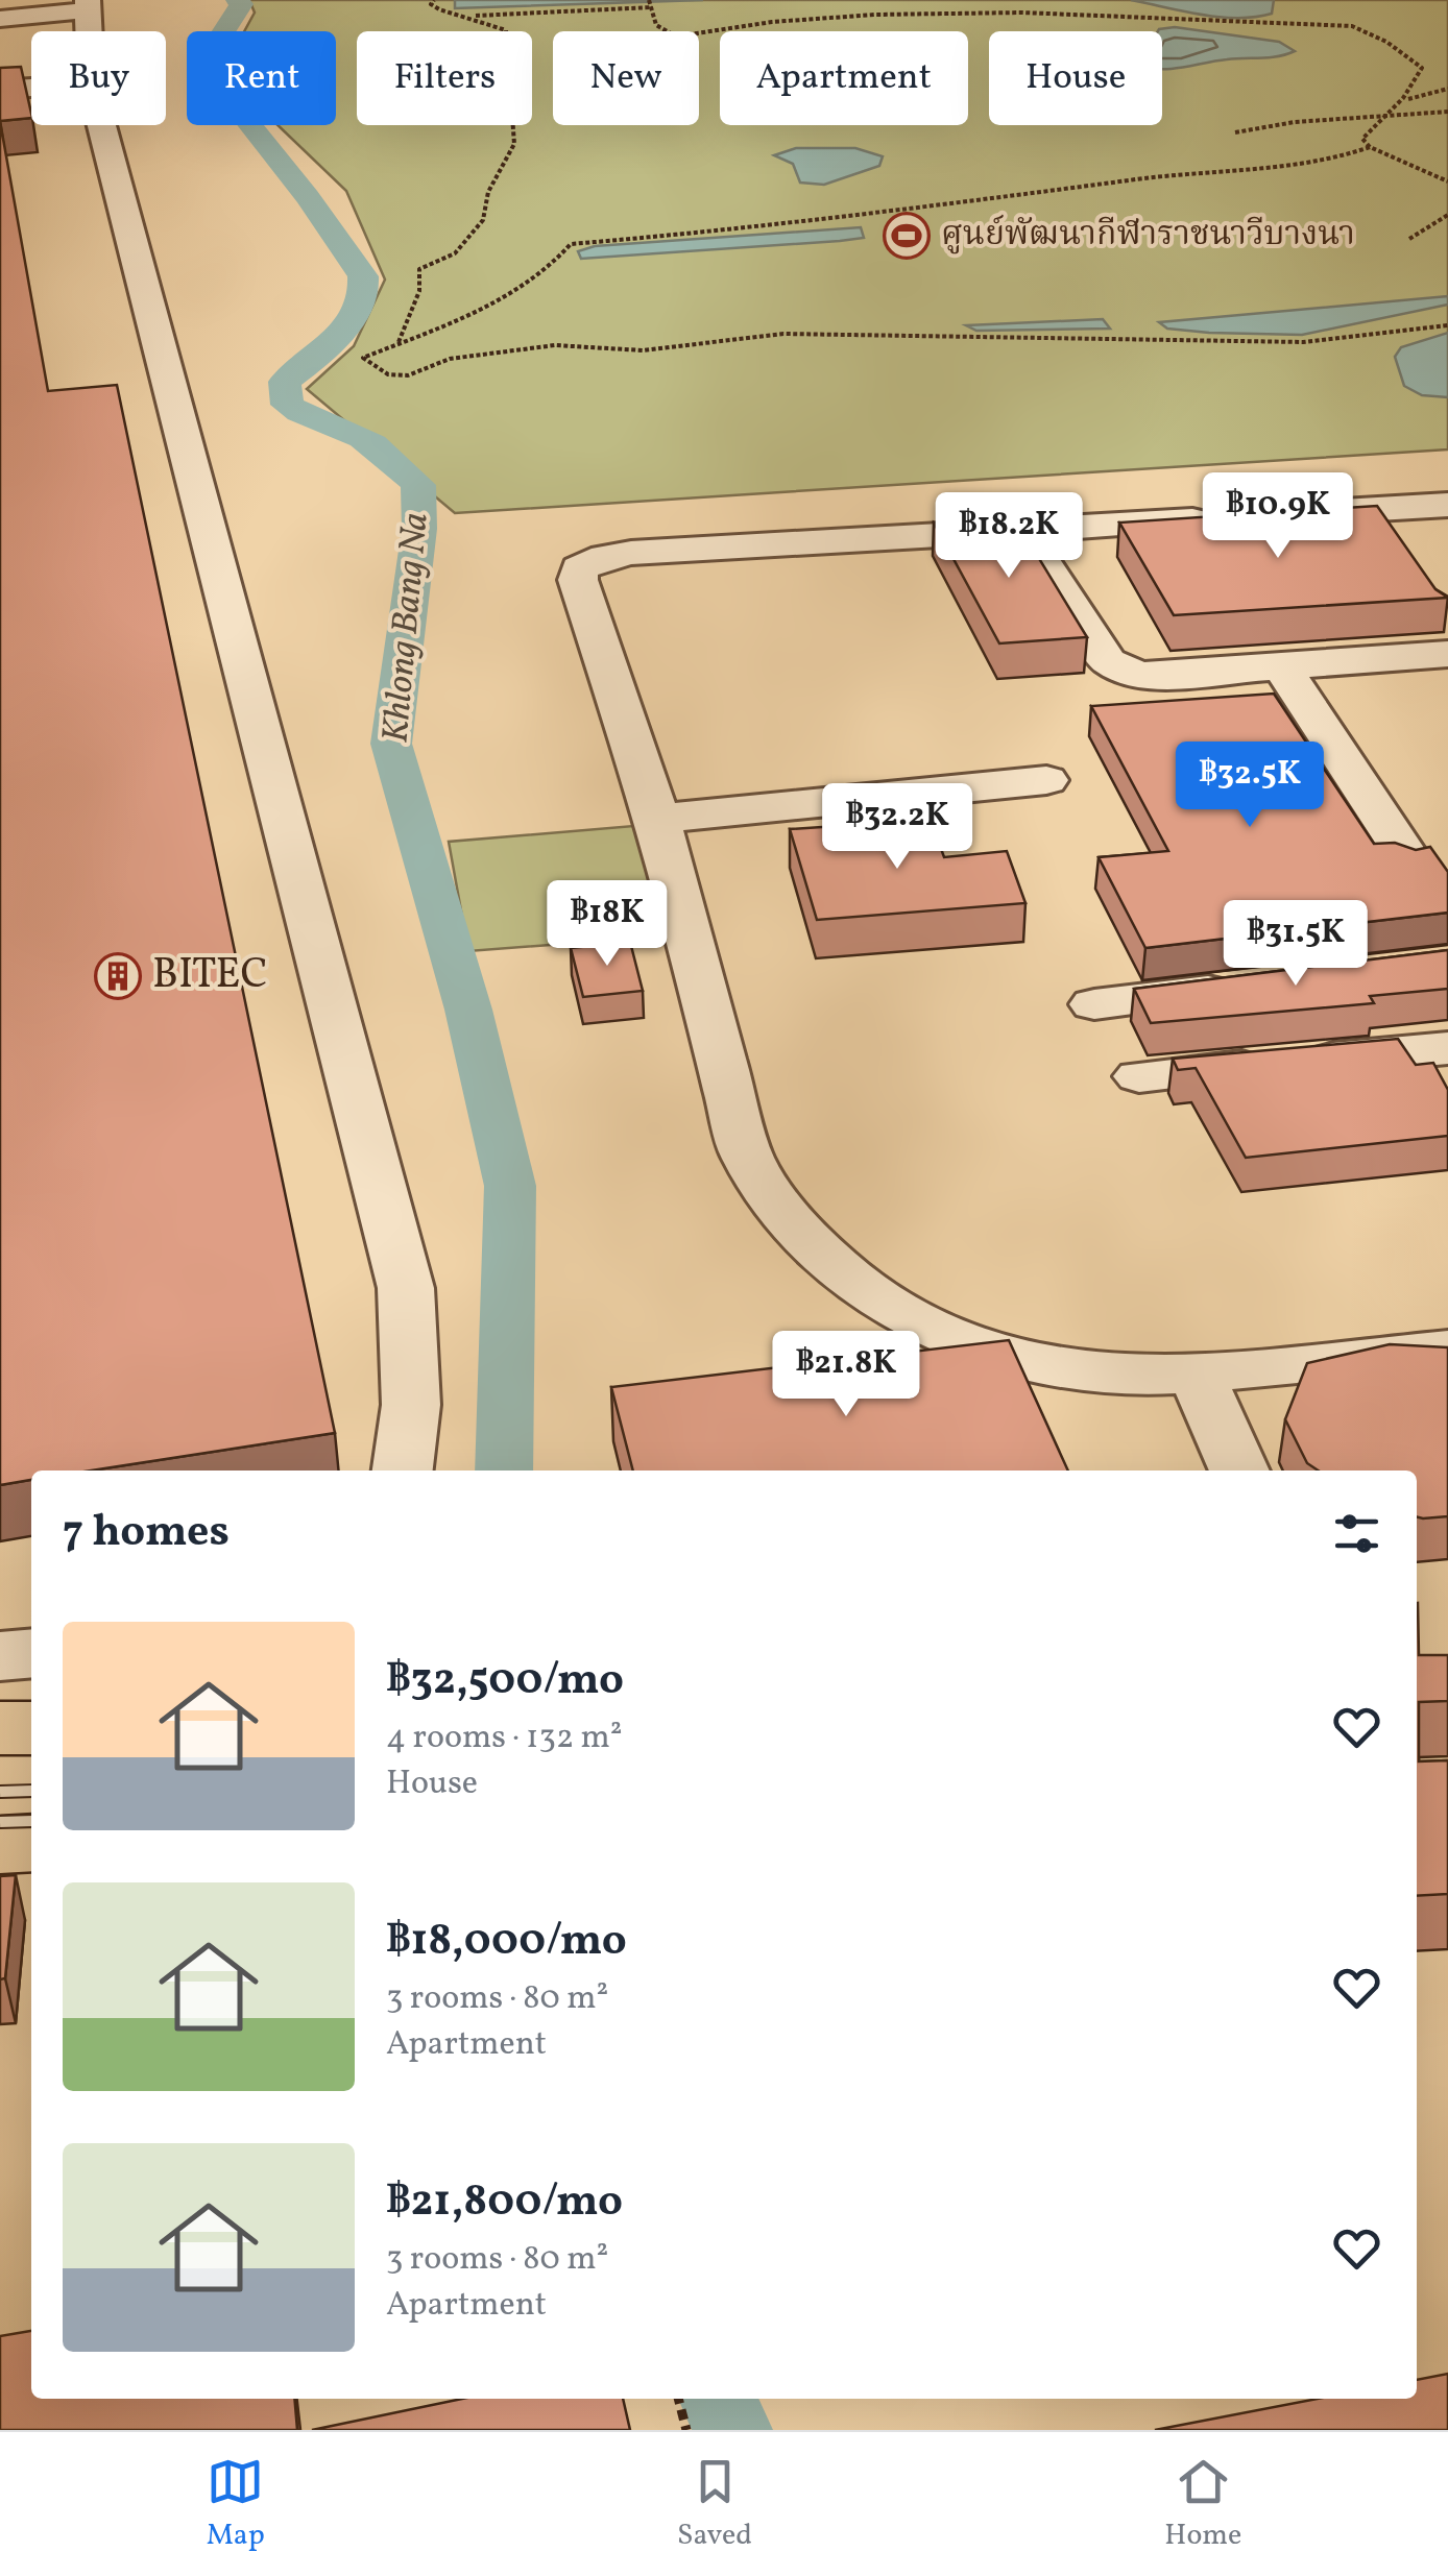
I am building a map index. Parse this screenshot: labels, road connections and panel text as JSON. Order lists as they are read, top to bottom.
{
  "water": ["Khlong Bang Na"],
  "places": {
    "sports": ["ศูนย์พัฒนากีฬาราชนาวีบางนา"],
    "building": ["BITEC"]
  },
  "page": {
    "chip": [
      "Buy",
      "Rent",
      "Filters",
      "New",
      "Apartment",
      "House"
    ],
    "price": [
      "฿10.9K",
      "฿18.2K",
      "฿32.5K",
      "฿32.2K",
      "฿18K",
      "฿31.5K",
      "฿21.8K"
    ],
    "heading": "7 homes",
    "list": [
      {
        "name": "฿32,500/mo",
        "note": "4 rooms · 132 m² · House"
      },
      {
        "name": "฿18,000/mo",
        "note": "3 rooms · 80 m² · Apartment"
      },
      {
        "name": "฿21,800/mo",
        "note": "3 rooms · 80 m² · Apartment"
      }
    ],
    "tabs": ["Map", "Saved", "Home"]
  }
}
